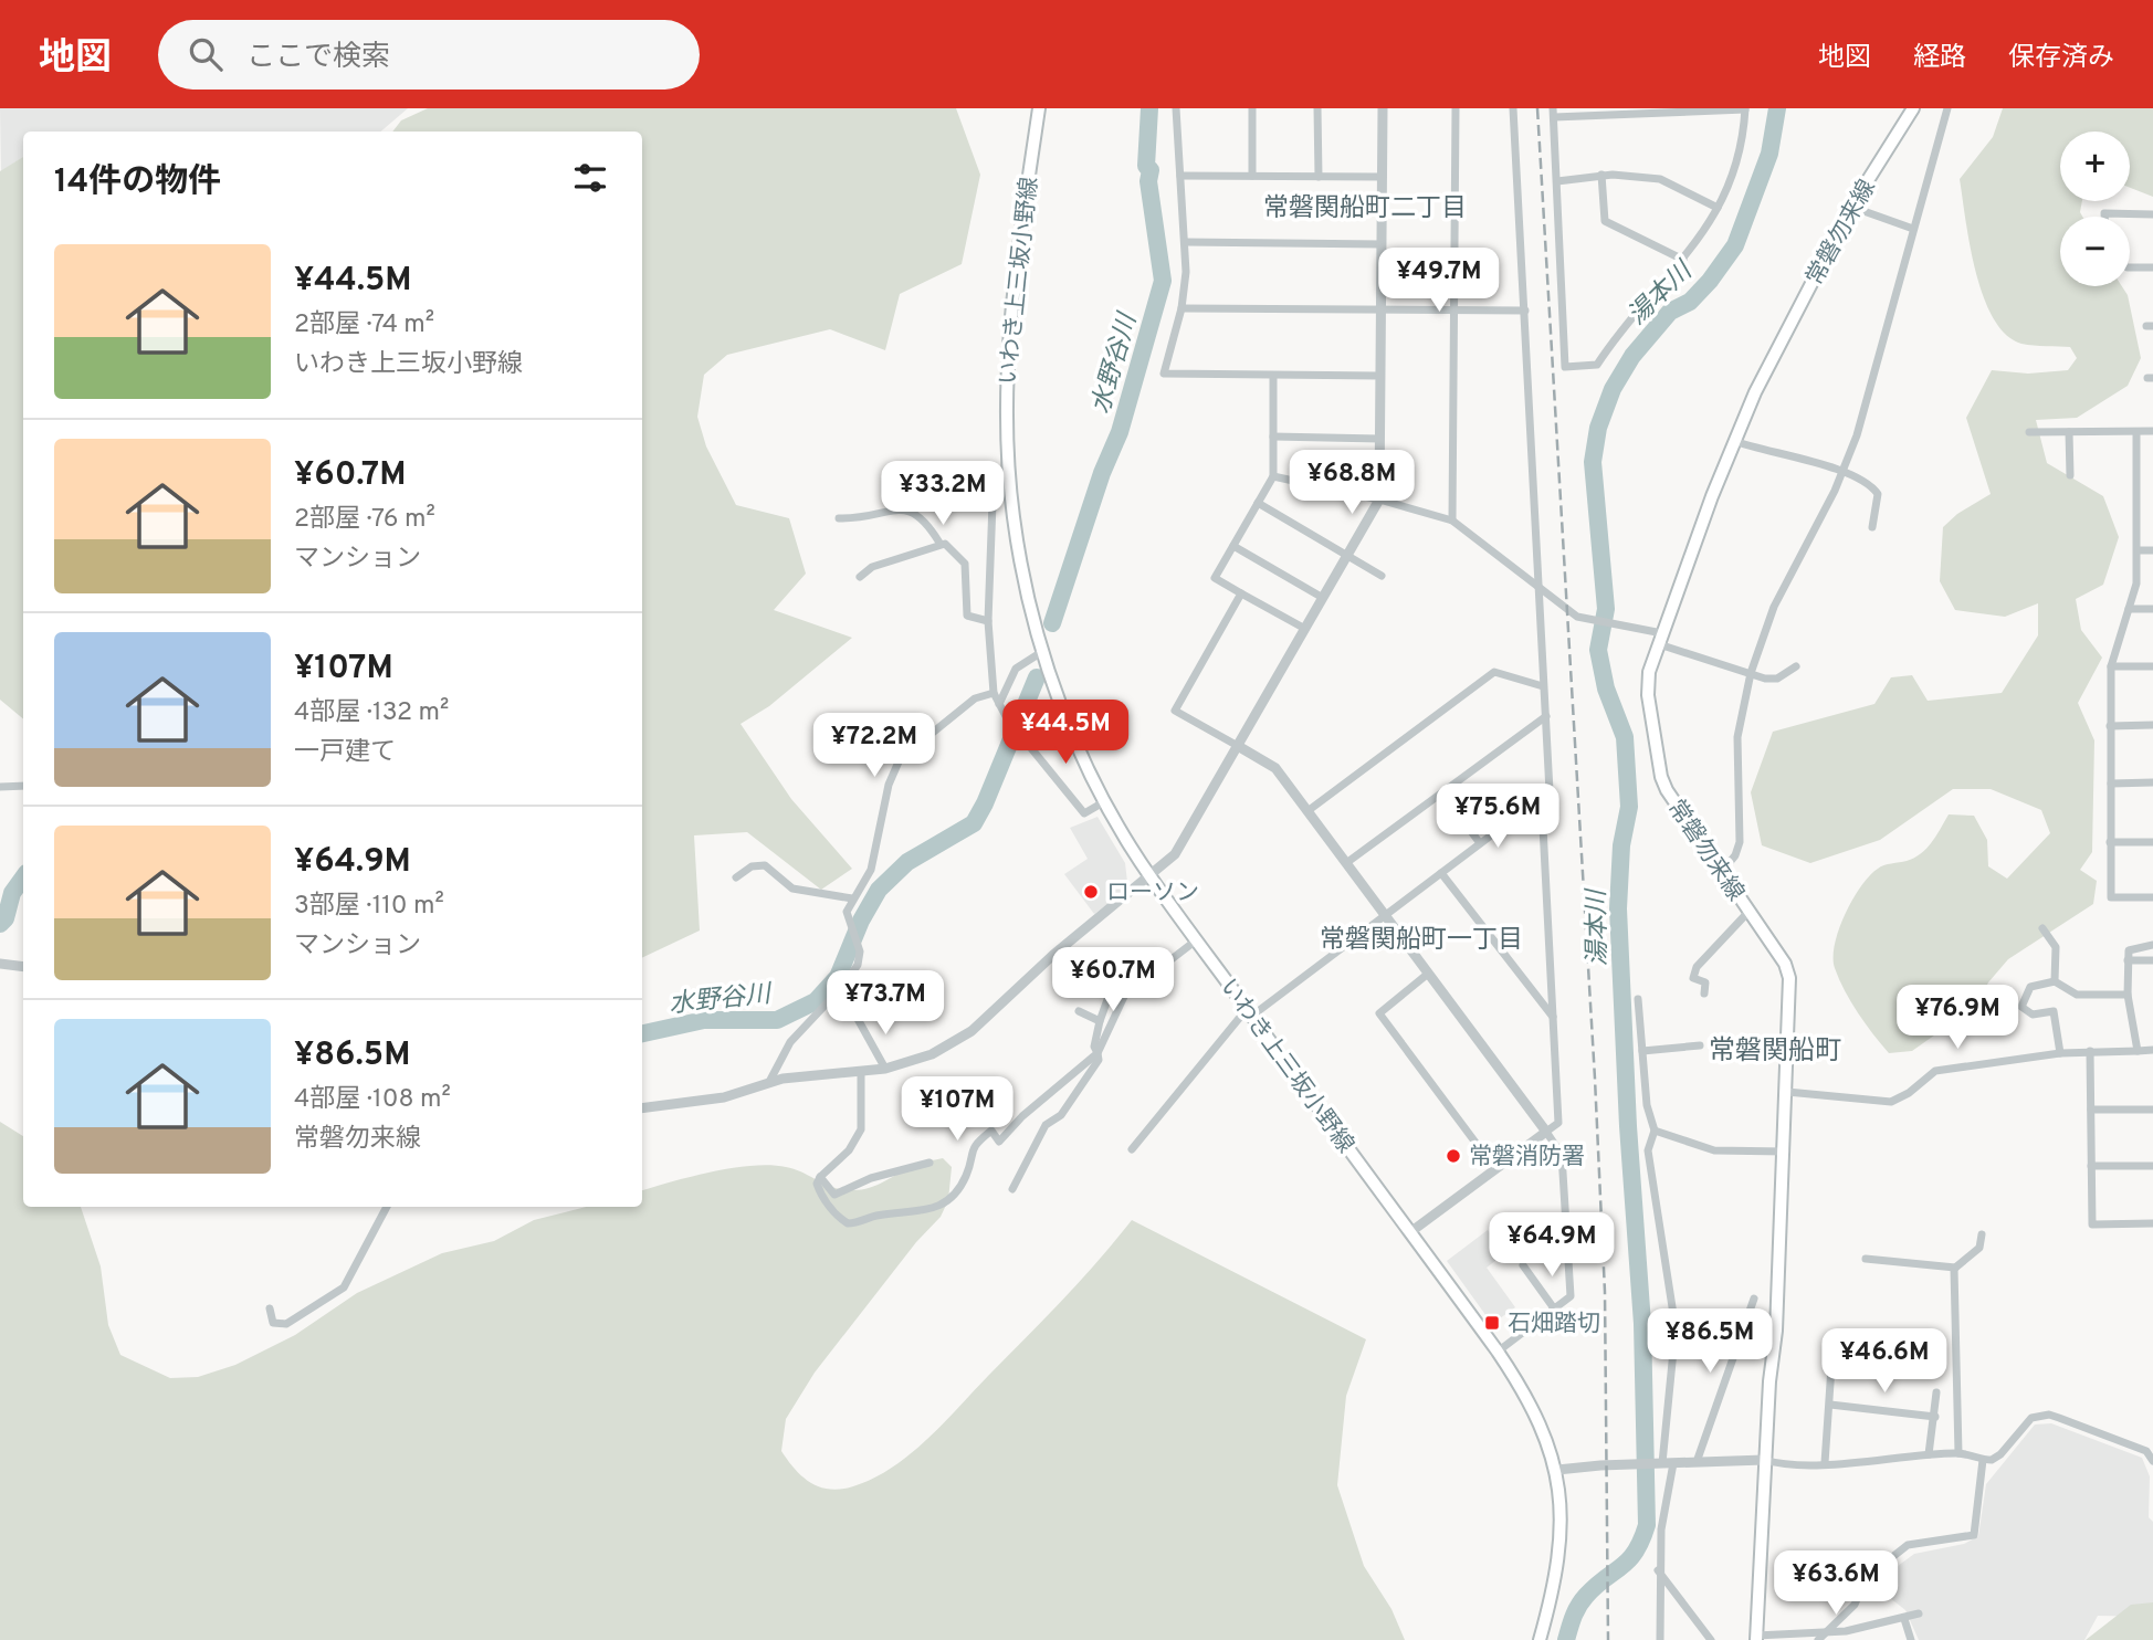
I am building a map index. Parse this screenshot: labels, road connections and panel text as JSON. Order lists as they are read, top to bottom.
{
  "streets": {
    "main road": ["常磐勿来線", "いわき上三坂小野線"]
  },
  "districts": ["常磐関船町二丁目", "常磐関船町一丁目", "常磐関船町"],
  "water": ["湯本川", "水野谷川"],
  "places": {
    "other": ["ローソン", "常磐消防署"],
    "transit": ["石畑踏切"]
  },
  "page": {
    "header": "地図",
    "search": "ここで検索",
    "nav": ["地図", "経路", "保存済み"],
    "map_buttons": ["+", "−"],
    "heading": "14件の物件",
    "list": [
      {
        "name": "¥44.5M",
        "note": "2部屋 · 74 m² · いわき上三坂小野線"
      },
      {
        "name": "¥60.7M",
        "note": "2部屋 · 76 m² · マンション"
      },
      {
        "name": "¥107M",
        "note": "4部屋 · 132 m² · 一戸建て"
      },
      {
        "name": "¥64.9M",
        "note": "3部屋 · 110 m² · マンション"
      },
      {
        "name": "¥86.5M",
        "note": "4部屋 · 108 m² · 常磐勿来線"
      }
    ],
    "price": [
      "¥49.7M",
      "¥68.8M",
      "¥33.2M",
      "¥44.5M",
      "¥72.2M",
      "¥75.6M",
      "¥60.7M",
      "¥73.7M",
      "¥76.9M",
      "¥107M",
      "¥64.9M",
      "¥86.5M",
      "¥46.6M",
      "¥63.6M"
    ]
  }
}
